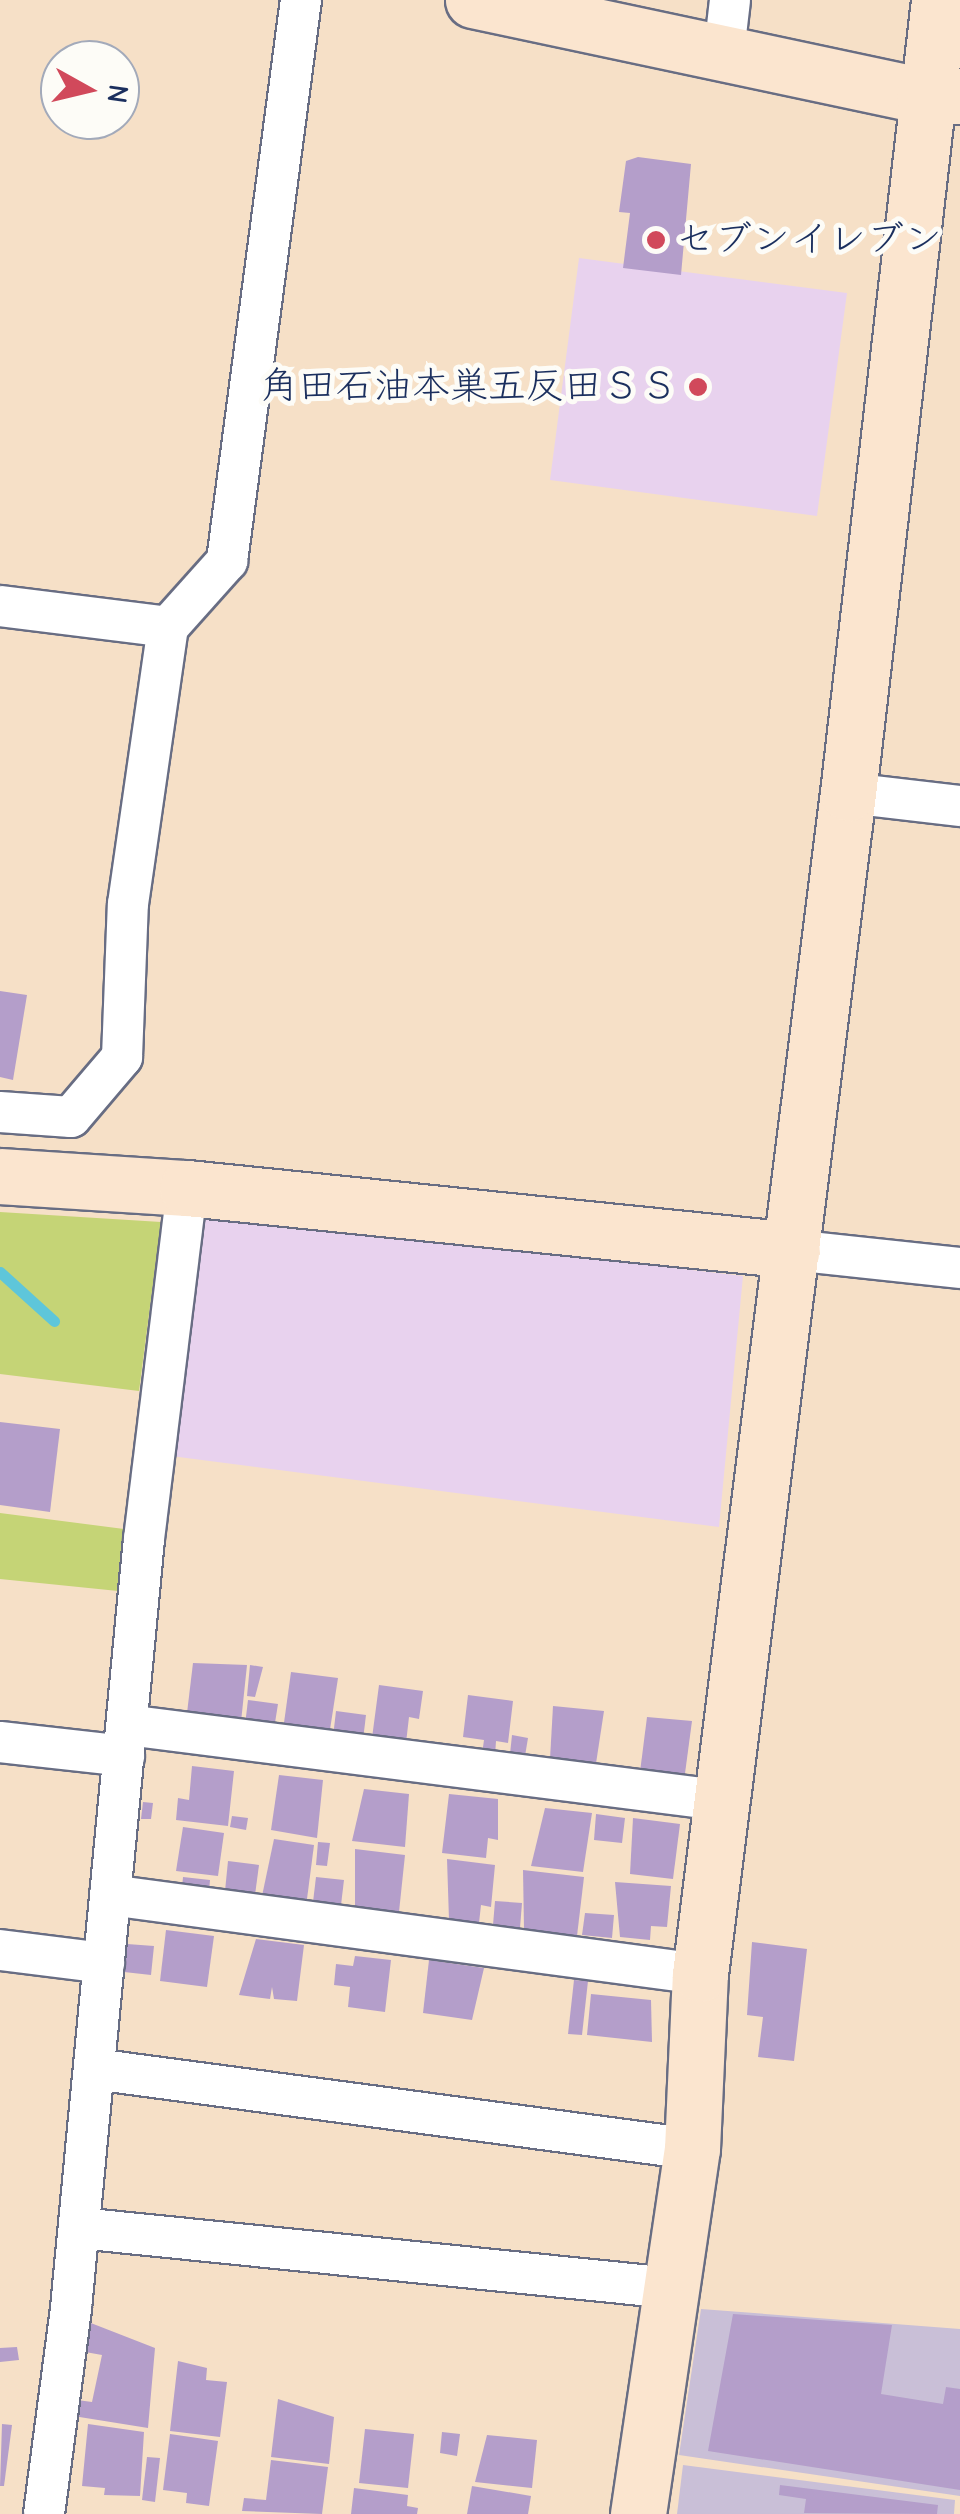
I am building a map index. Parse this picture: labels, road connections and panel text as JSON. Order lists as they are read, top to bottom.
{
  "places": ["セブンイレブン", "角田石油本巣五反田ＳＳ"],
  "north": "right"
}
